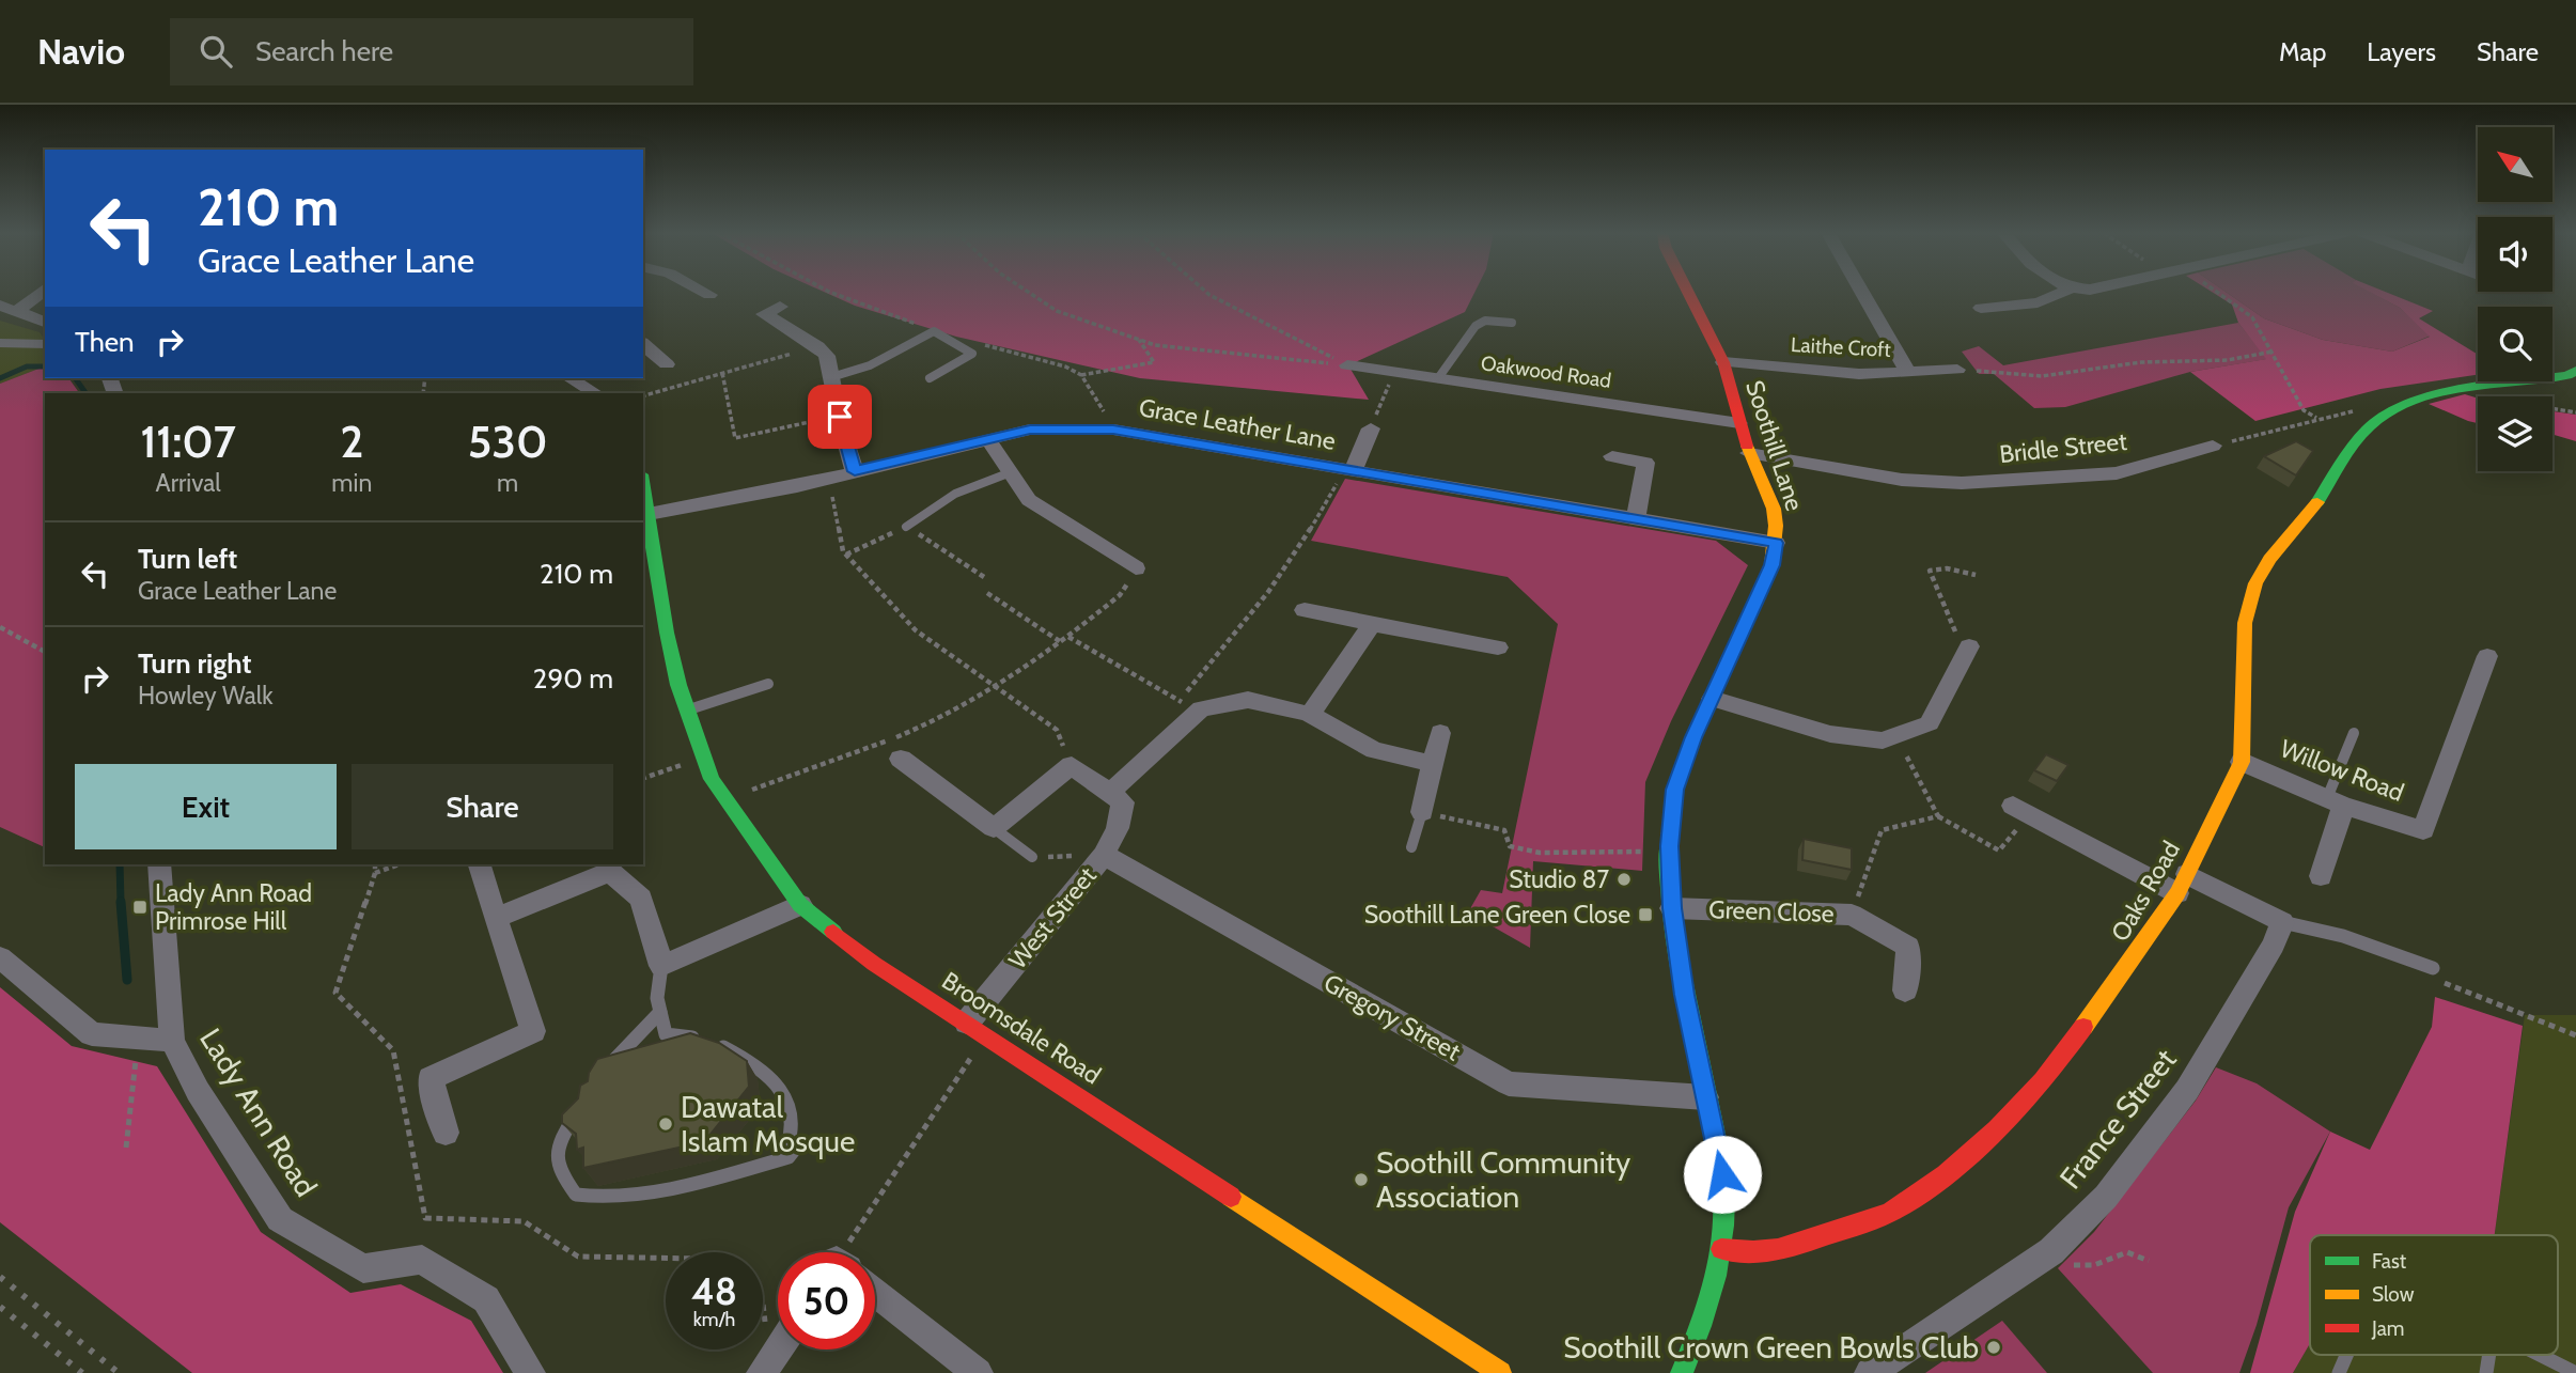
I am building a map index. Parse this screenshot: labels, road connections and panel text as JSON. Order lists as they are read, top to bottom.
{
  "streets": {
    "street": [
      "Laithe Croft",
      "Oakwood Road",
      "Grace Leather Lane",
      "Soothill Lane",
      "Bridle Street",
      "Willow Road",
      "Oaks Road",
      "Green Close",
      "West Street",
      "Gregory Street",
      "Broomsdale Road",
      "Lady Ann Road",
      "France Street"
    ]
  },
  "crossings": [
    ["Laithe Croft", "Soothill Lane"],
    ["Oakwood Road", "Soothill Lane"],
    ["Grace Leather Lane", "Soothill Lane"],
    ["Grace Leather Lane", "Broomsdale Road"],
    ["Soothill Lane", "Bridle Street"],
    ["Soothill Lane", "Oaks Road"],
    ["Soothill Lane", "Green Close"],
    ["Soothill Lane", "Gregory Street"],
    ["Willow Road", "Oaks Road"],
    ["West Street", "Gregory Street"],
    ["West Street", "Broomsdale Road"]
  ],
  "places": {
    "other": [
      "Studio 87",
      "Dawatal Islam Mosque",
      "Soothill Community Association",
      "Soothill Crown Green Bowls Club"
    ],
    "transit": ["Lady Ann Road Primrose Hill", "Soothill Lane Green Close"]
  },
  "legend": ["Fast", "Slow", "Jam"],
  "north": "top left",
  "page": {
    "header": "Navio",
    "search": "Search here",
    "nav": ["Map", "Layers", "Share"],
    "turn": ["210 m", "Grace Leather Lane"],
    "then": "Then",
    "eta": [
      "11:07",
      "Arrival",
      "2",
      "min",
      "530",
      "m"
    ],
    "list": [
      {
        "name": "Turn left",
        "note": "Grace Leather Lane",
        "value": "210 m"
      },
      {
        "name": "Turn right",
        "note": "Howley Walk",
        "value": "290 m"
      }
    ],
    "buttons": ["Exit", "Share"],
    "speed": "48 km/h",
    "limit": "50"
  }
}
